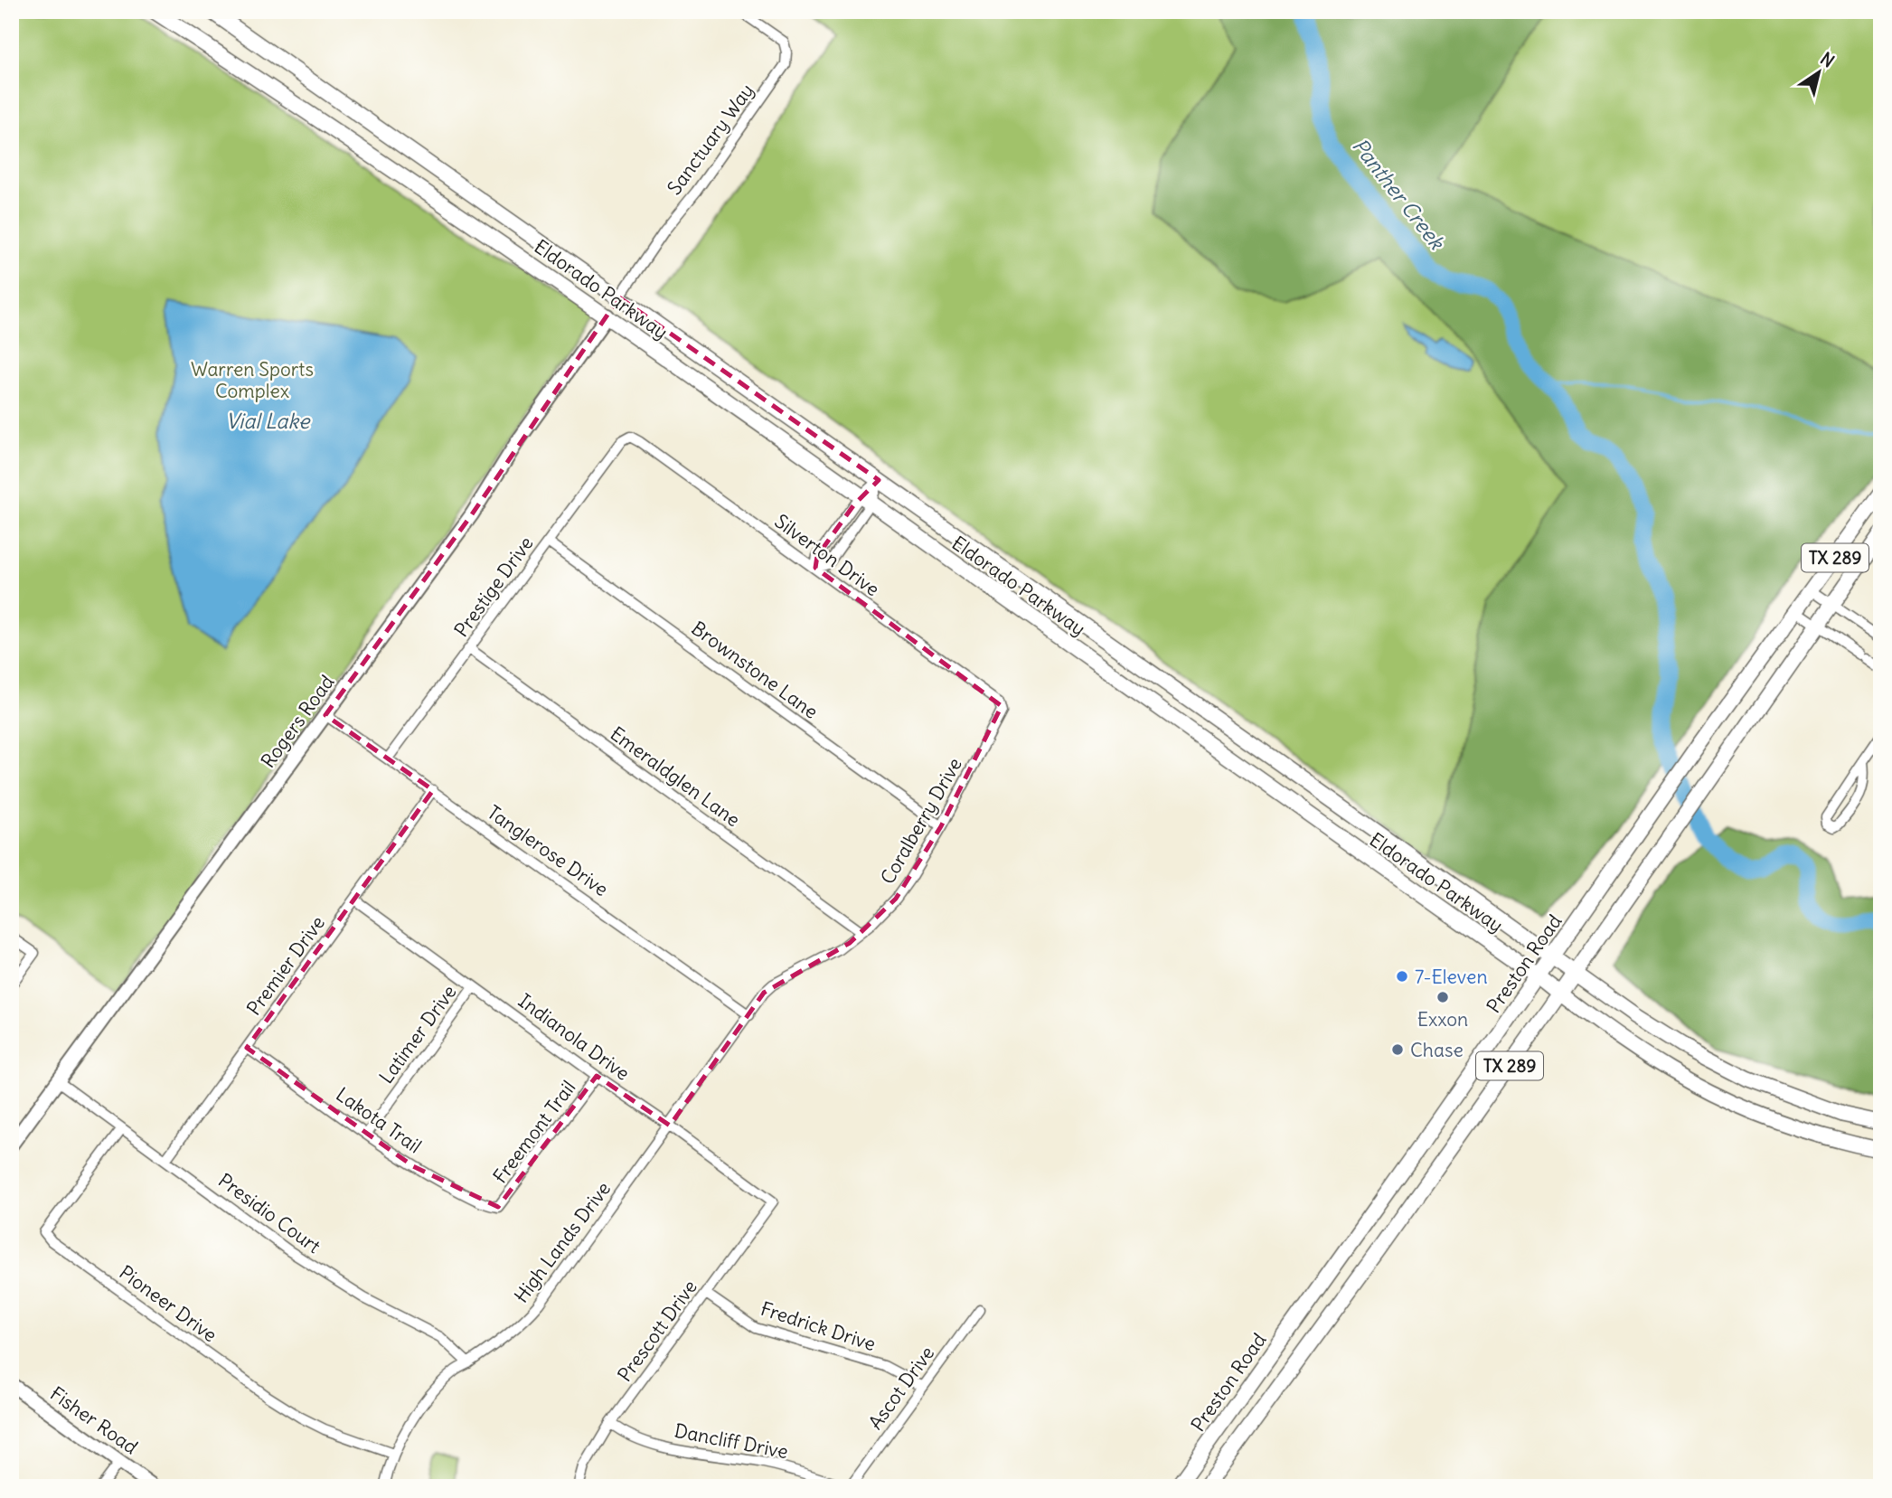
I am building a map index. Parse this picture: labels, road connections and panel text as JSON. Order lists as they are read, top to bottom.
{
  "streets": {
    "main road": ["Eldorado Parkway", "TX 289", "Preston Road"],
    "street": [
      "Sanctuary Way",
      "Silverton Drive",
      "Prestige Drive",
      "Brownstone Lane",
      "Rogers Road",
      "Emeraldglen Lane",
      "Coralberry Drive",
      "Tanglerose Drive",
      "Premier Drive",
      "Latimer Drive",
      "Indianola Drive",
      "Lakota Trail",
      "Freemont Trail",
      "Presidio Court",
      "High Lands Drive",
      "Pioneer Drive",
      "Fredrick Drive",
      "Prescott Drive",
      "Ascot Drive",
      "Fisher Road",
      "Dancliff Drive"
    ]
  },
  "crossings": [
    ["Sanctuary Way", "Eldorado Parkway"],
    ["Eldorado Parkway", "TX 289"],
    ["Eldorado Parkway", "Rogers Road"],
    ["Eldorado Parkway", "Preston Road"],
    ["Silverton Drive", "Prestige Drive"],
    ["Silverton Drive", "Coralberry Drive"],
    ["Prestige Drive", "Brownstone Lane"],
    ["Prestige Drive", "Emeraldglen Lane"],
    ["Prestige Drive", "Tanglerose Drive"],
    ["Brownstone Lane", "Coralberry Drive"],
    ["Rogers Road", "Tanglerose Drive"],
    ["Rogers Road", "Presidio Court"],
    ["Emeraldglen Lane", "Coralberry Drive"],
    ["Coralberry Drive", "Tanglerose Drive"],
    ["Coralberry Drive", "Indianola Drive"],
    ["Coralberry Drive", "High Lands Drive"],
    ["Tanglerose Drive", "Premier Drive"],
    ["Premier Drive", "Indianola Drive"],
    ["Premier Drive", "Lakota Trail"],
    ["Premier Drive", "Presidio Court"],
    ["Latimer Drive", "Indianola Drive"],
    ["Latimer Drive", "Lakota Trail"],
    ["Indianola Drive", "Freemont Trail"],
    ["Indianola Drive", "High Lands Drive"],
    ["Indianola Drive", "Prescott Drive"],
    ["Lakota Trail", "Freemont Trail"],
    ["Presidio Court", "High Lands Drive"],
    ["Presidio Court", "Pioneer Drive"],
    ["High Lands Drive", "Pioneer Drive"],
    ["Fredrick Drive", "Prescott Drive"],
    ["Fredrick Drive", "Ascot Drive"],
    ["Prescott Drive", "Dancliff Drive"],
    ["Ascot Drive", "Dancliff Drive"]
  ],
  "water": ["Panther Creek", "Vial Lake"],
  "parks": ["Warren Sports Complex"],
  "places": ["7-Eleven", "Exxon", "Chase"],
  "north": "top right"
}
